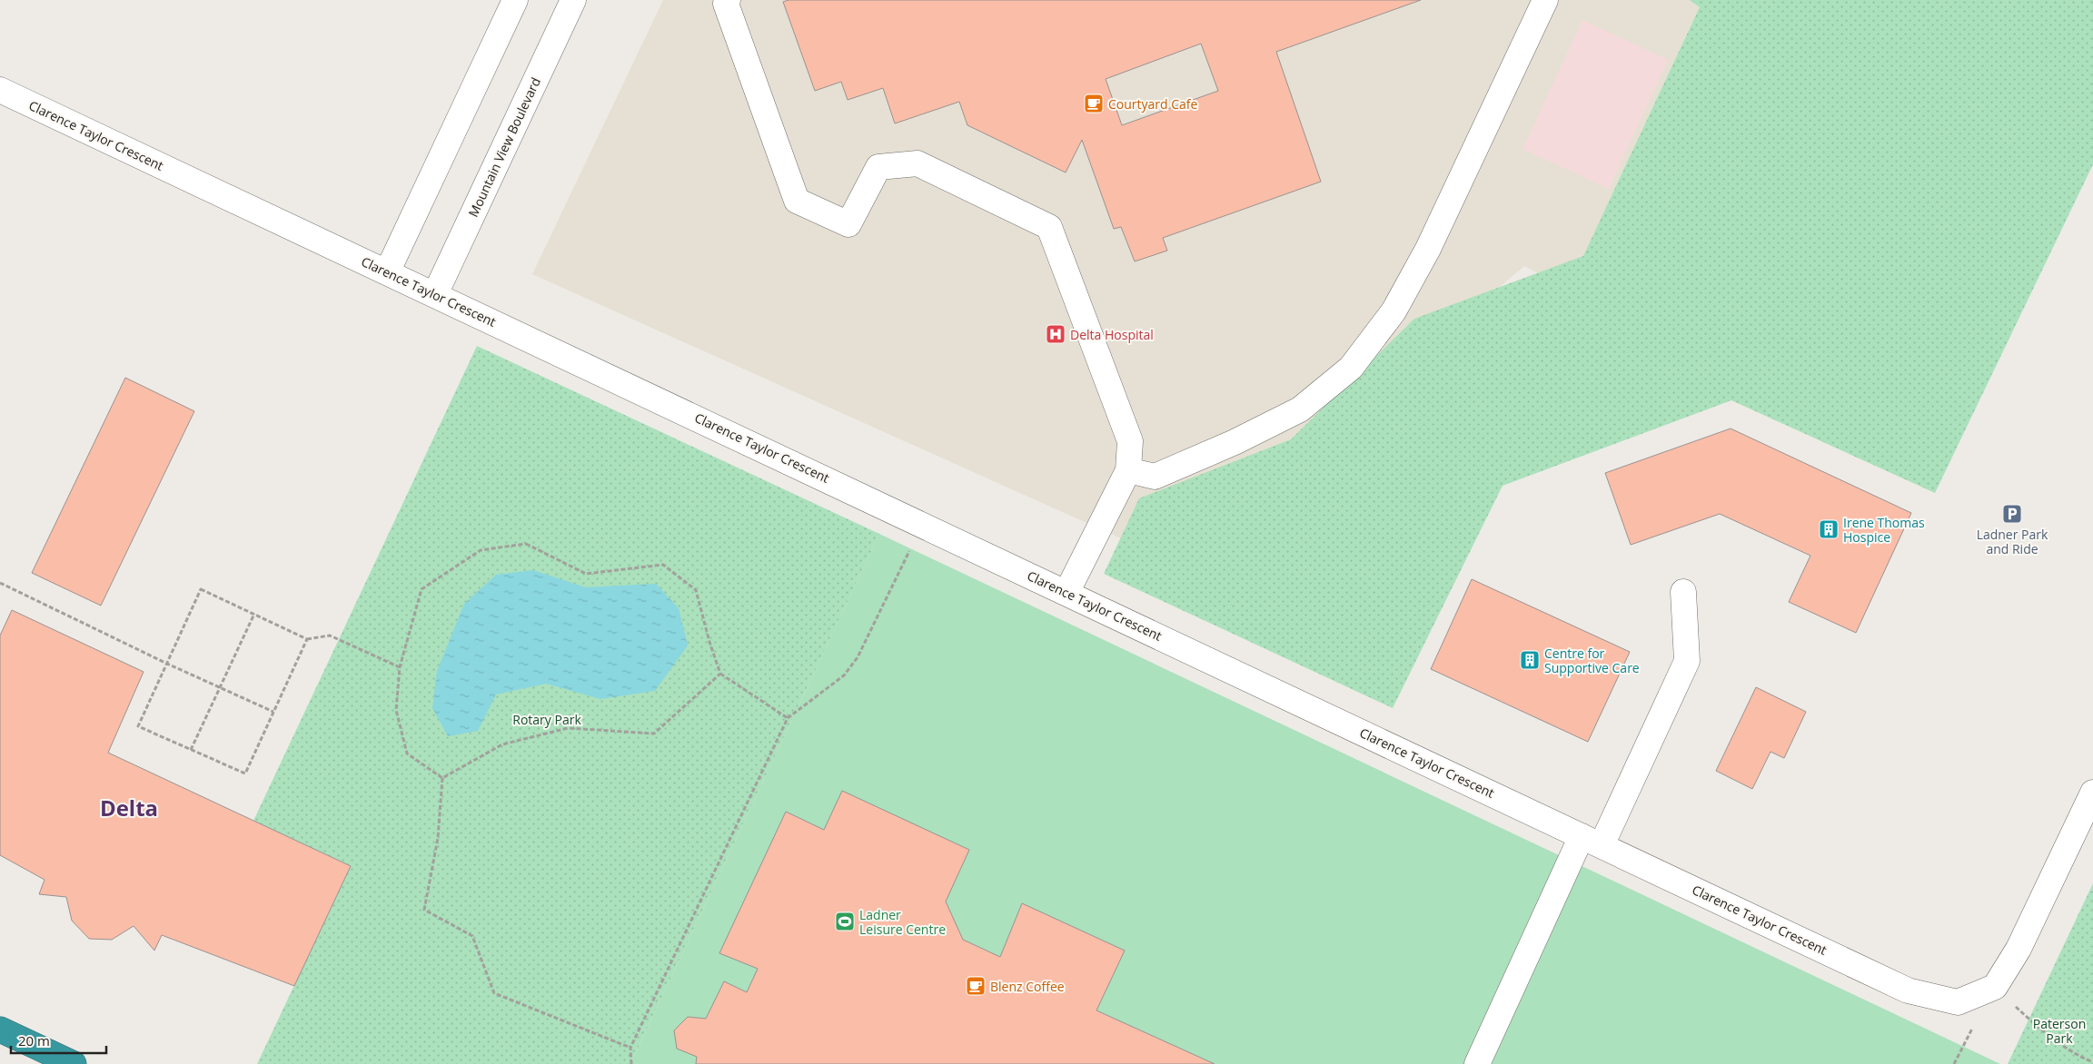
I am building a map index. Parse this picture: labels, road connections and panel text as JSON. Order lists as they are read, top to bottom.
{
  "streets": {
    "street": ["Clarence Taylor Crescent", "Mountain View Boulevard"]
  },
  "crossings": [
    ["Clarence Taylor Crescent", "Mountain View Boulevard"]
  ],
  "districts": ["Delta"],
  "parks": ["Rotary Park", "Paterson Park"],
  "places": {
    "cafe": ["Courtyard Cafe", "Blenz Coffee"],
    "hospital": ["Delta Hospital"],
    "parking": ["Ladner Park and Ride"],
    "building": ["Irene Thomas Hospice", "Centre for Supportive Care"],
    "sports": ["Ladner Leisure Centre"]
  },
  "scale_bar": "20 m"
}
